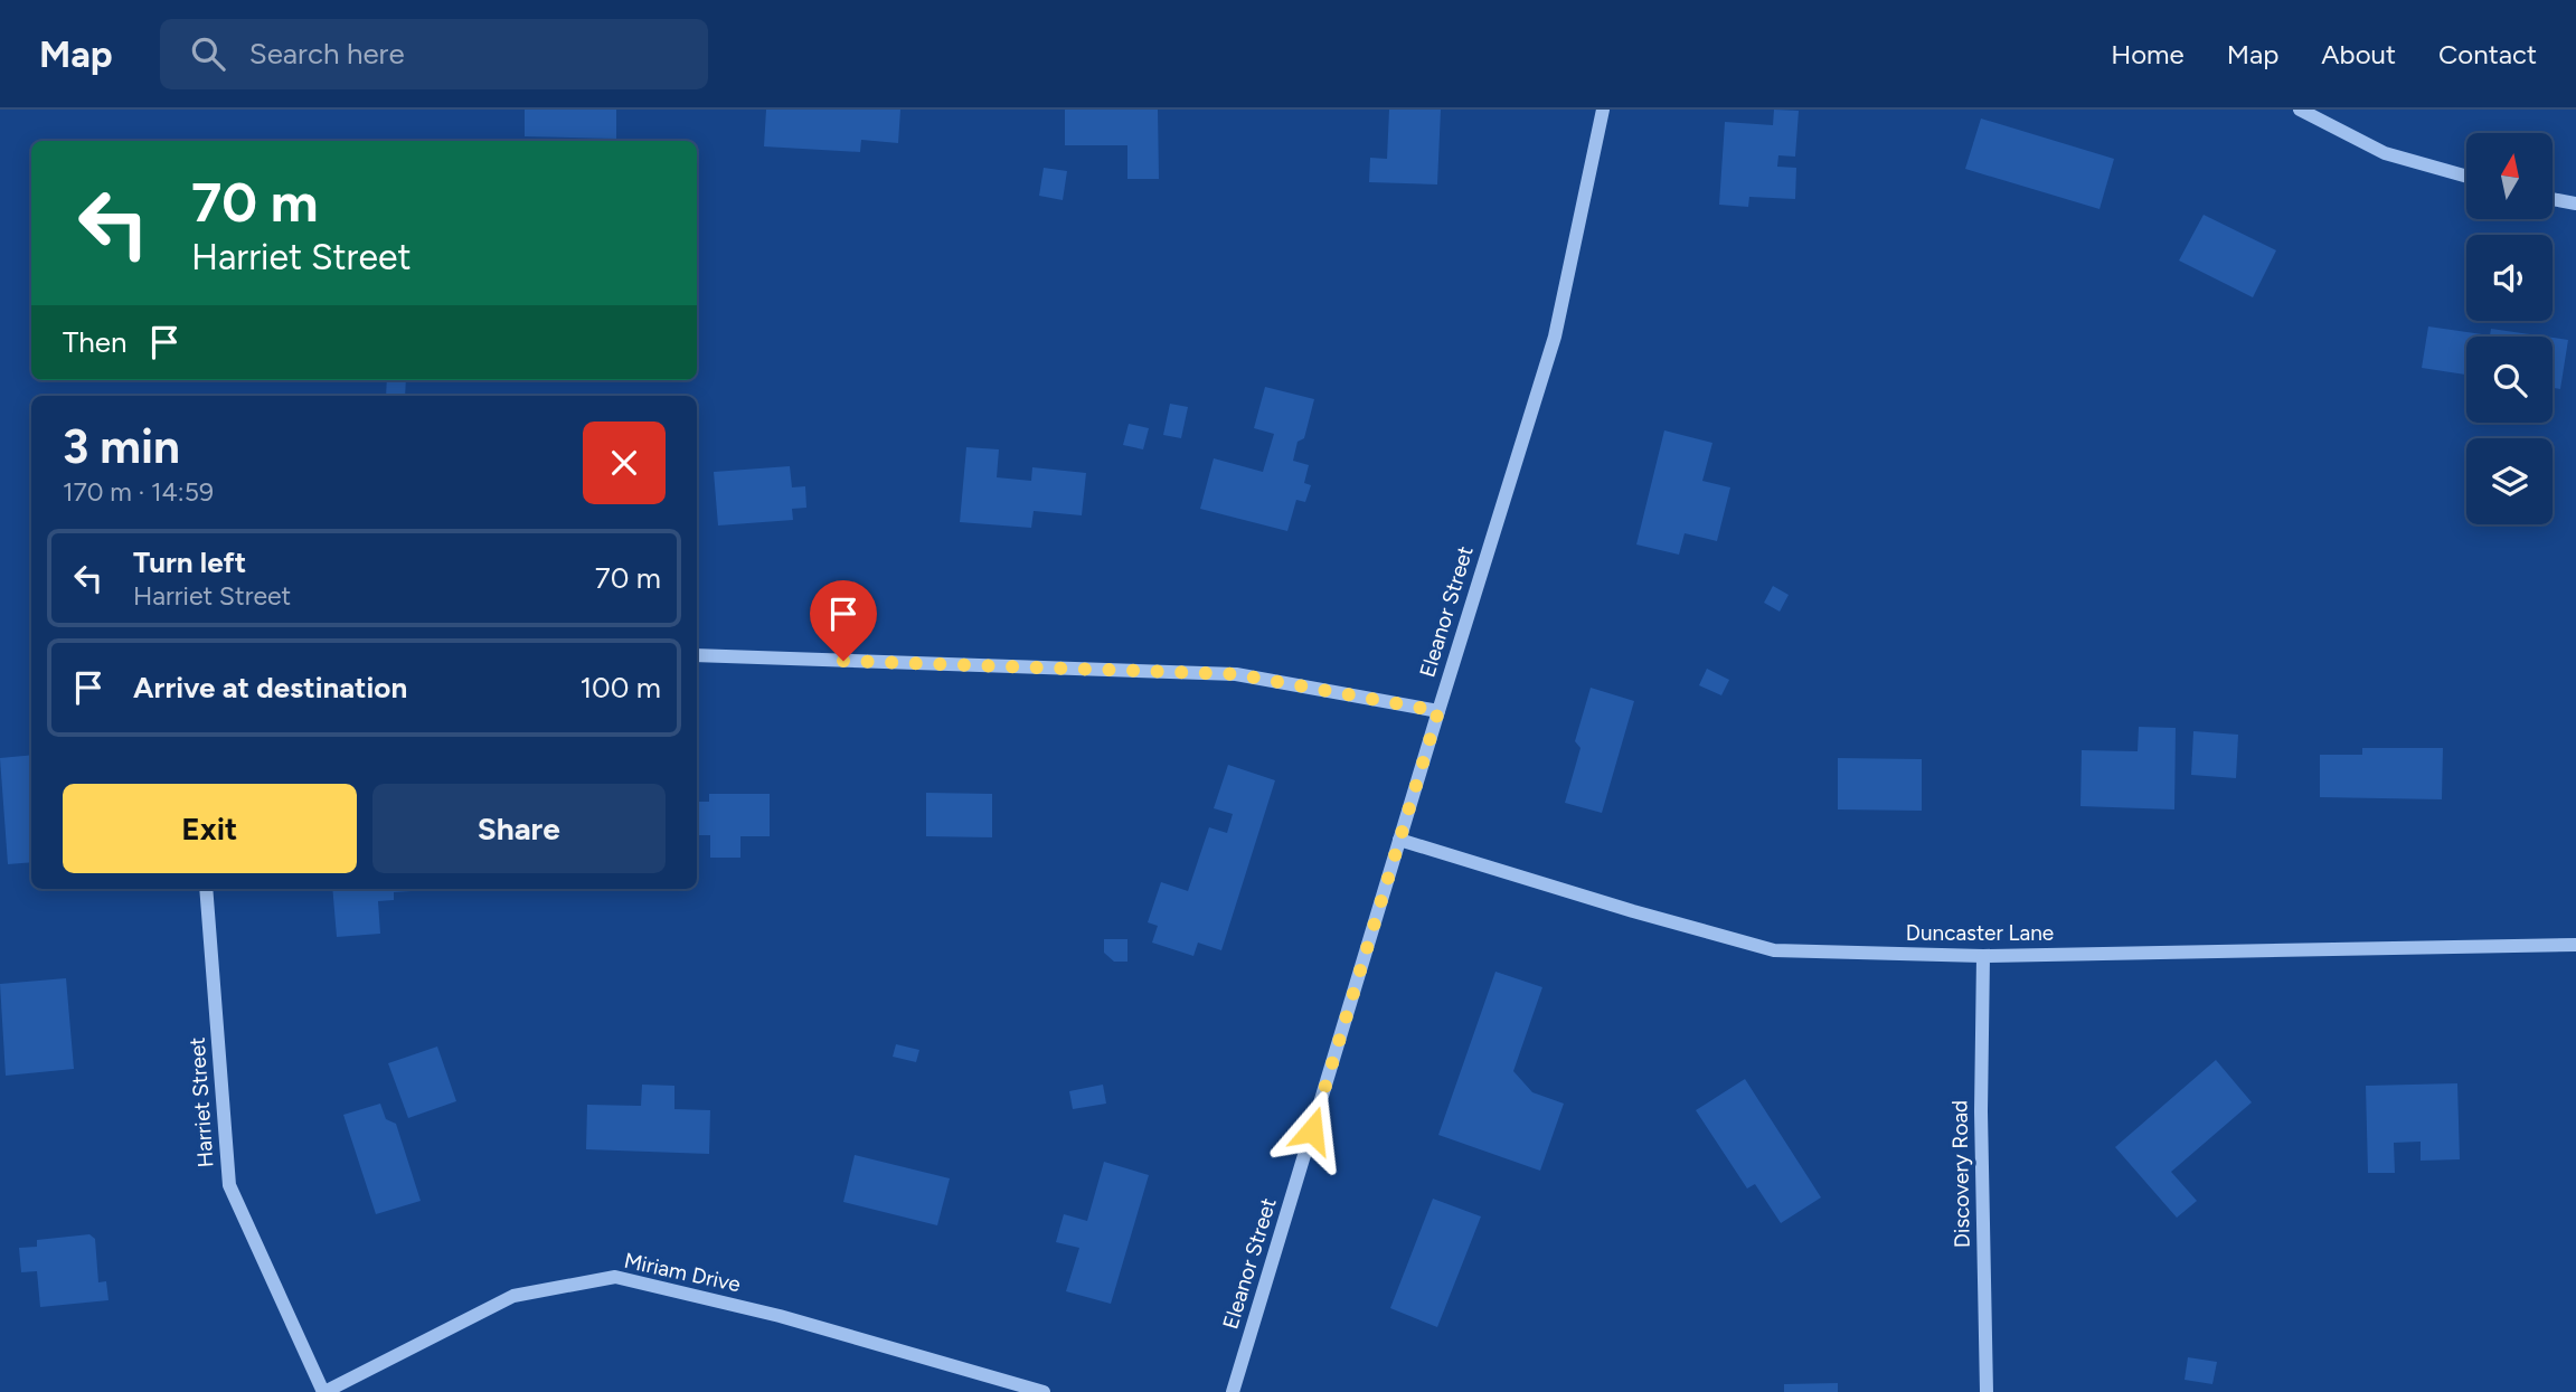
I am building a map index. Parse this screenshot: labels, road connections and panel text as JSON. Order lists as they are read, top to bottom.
{
  "streets": {
    "street": [
      "Eleanor Street",
      "Duncaster Lane",
      "Harriet Street",
      "Discovery Road",
      "Miriam Drive"
    ]
  },
  "crossings": [
    ["Eleanor Street", "Duncaster Lane"],
    ["Duncaster Lane", "Discovery Road"],
    ["Harriet Street", "Miriam Drive"]
  ],
  "north": "top",
  "page": {
    "header": "Map",
    "search": "Search here",
    "nav": [
      "Home",
      "Map",
      "About",
      "Contact"
    ],
    "turn": ["70 m", "Harriet Street"],
    "then": "Then",
    "heading": ["3 min", "170 m · 14:59"],
    "list": [
      {
        "name": "Turn left",
        "note": "Harriet Street",
        "value": "70 m"
      },
      {
        "name": "Arrive at destination",
        "value": "100 m"
      }
    ],
    "buttons": ["Exit", "Share"]
  }
}
